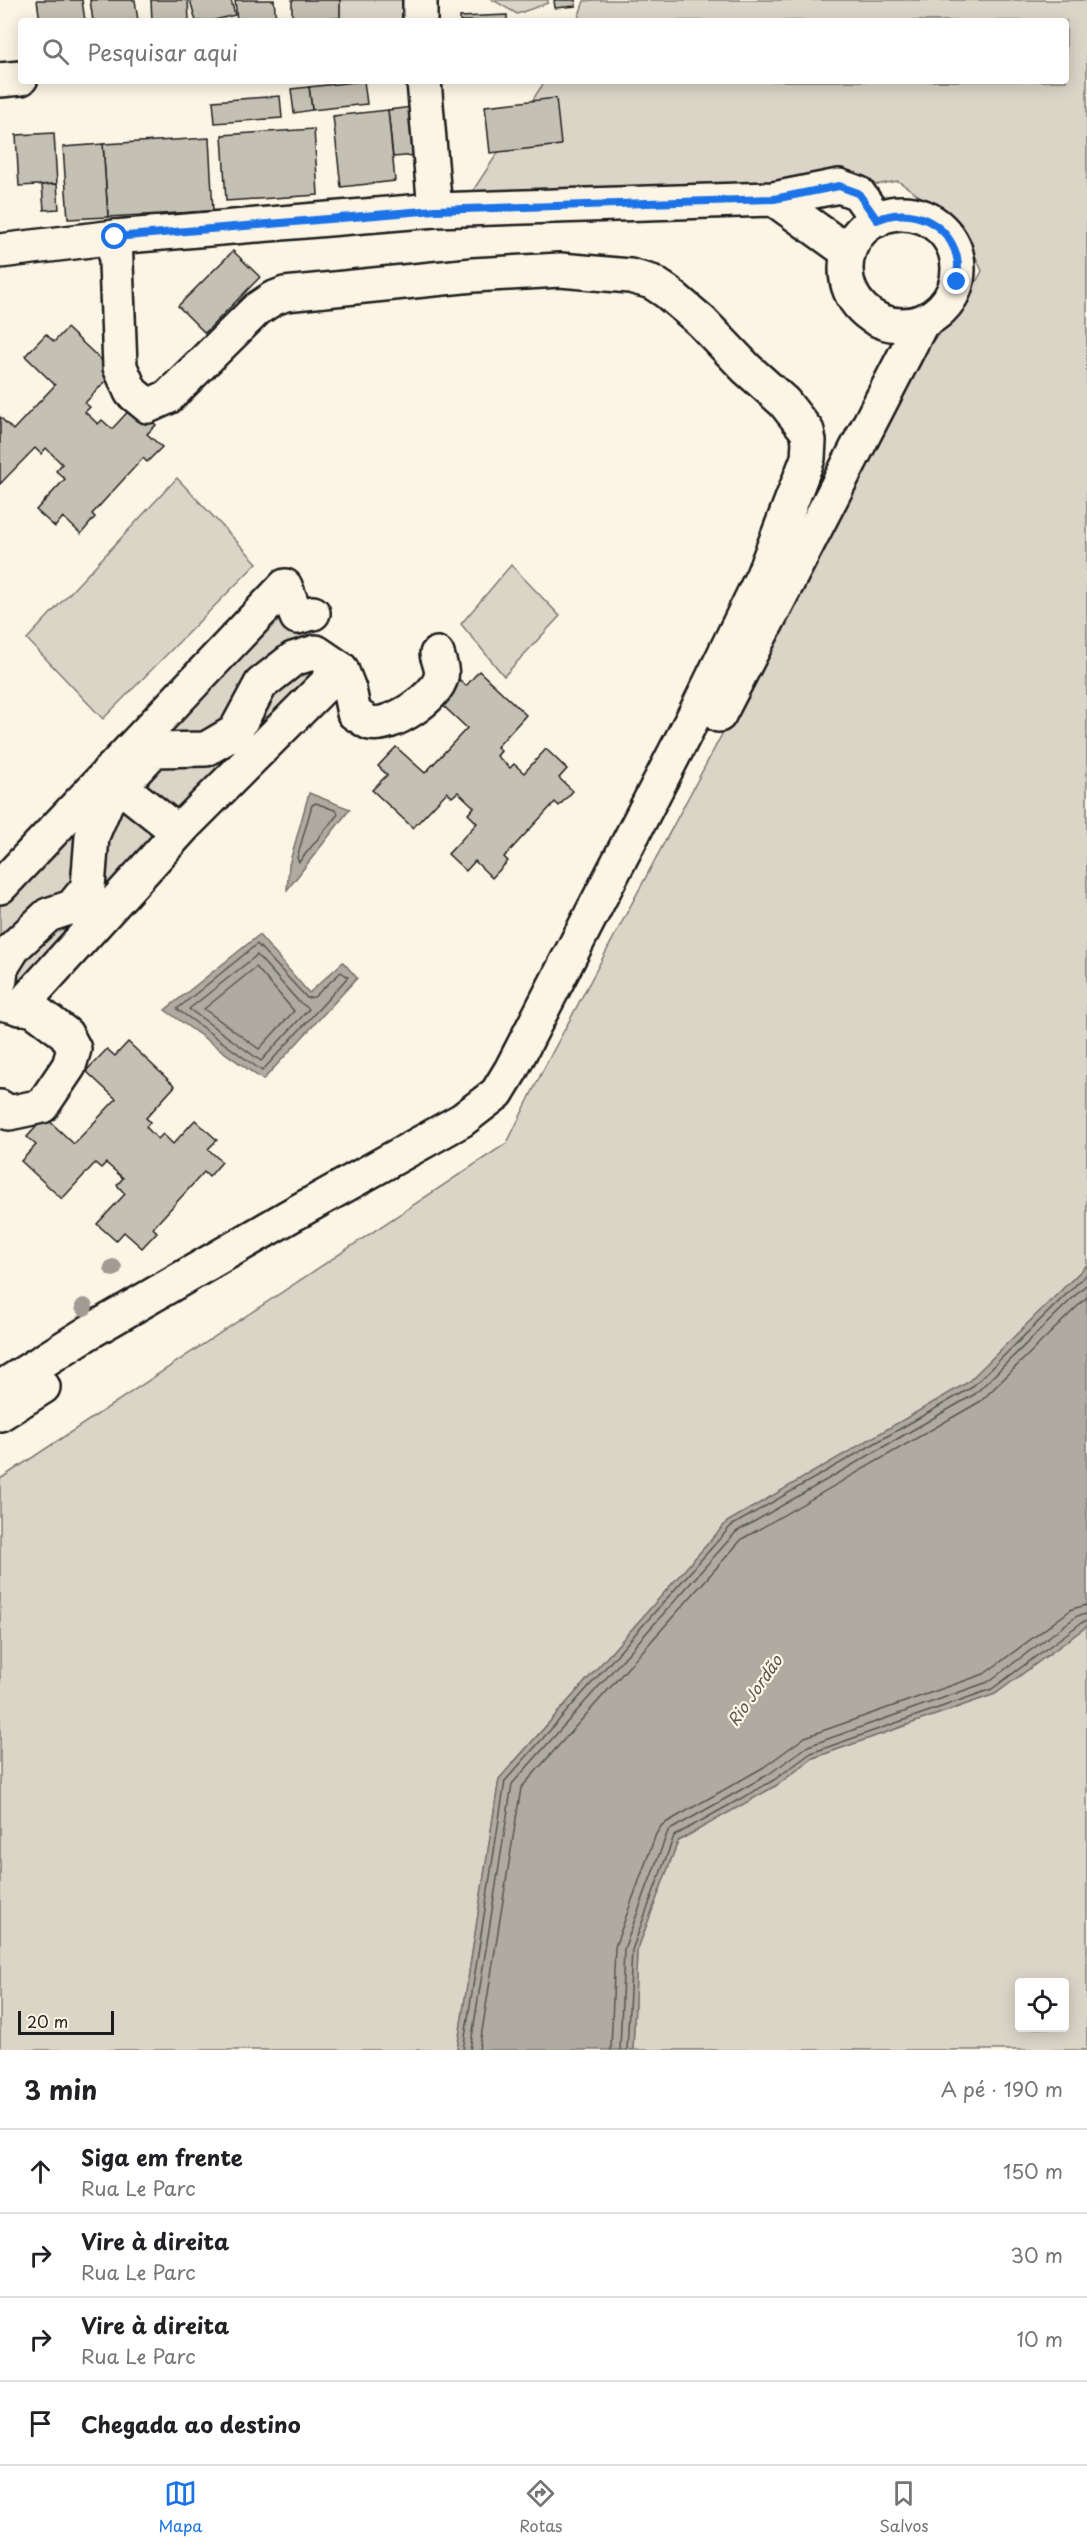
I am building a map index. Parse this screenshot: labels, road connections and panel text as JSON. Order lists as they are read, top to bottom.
{
  "water": ["Rio Jordão"],
  "scale_bar": "20 m",
  "page": {
    "search": "Pesquisar aqui",
    "scale": "20 m",
    "heading": ["3 min", "A pé · 190 m"],
    "list": [
      ["Siga em frente", "Rua Le Parc", "150 m"],
      ["Vire à direita", "Rua Le Parc", "30 m"],
      ["Vire à direita", "Rua Le Parc", "10 m"],
      "Chegada ao destino"
    ],
    "nav": ["Mapa", "Rotas", "Salvos"]
  }
}
